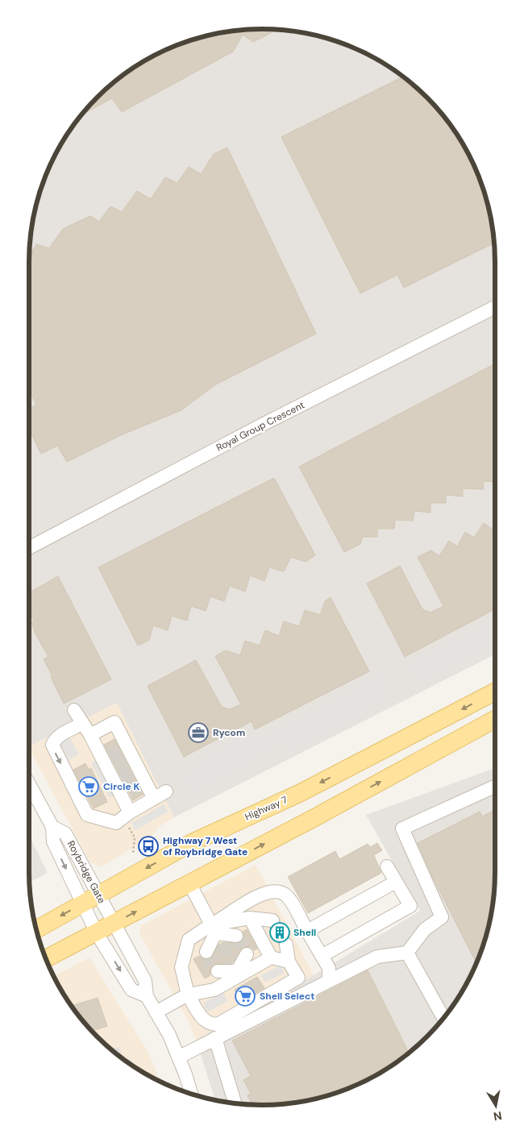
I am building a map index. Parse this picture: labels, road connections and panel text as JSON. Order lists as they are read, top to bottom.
{
  "streets": {
    "main road": ["Highway 7"],
    "street": ["Royal Group Crescent", "Roybridge Gate"]
  },
  "crossings": [
    ["Highway 7", "Roybridge Gate"]
  ],
  "places": {
    "office": ["Rycom"],
    "supermarket": ["Circle K", "Shell Select"],
    "bus stop": ["Highway 7 West of Roybridge Gate"],
    "building": ["Shell"]
  },
  "north": "bottom"
}
